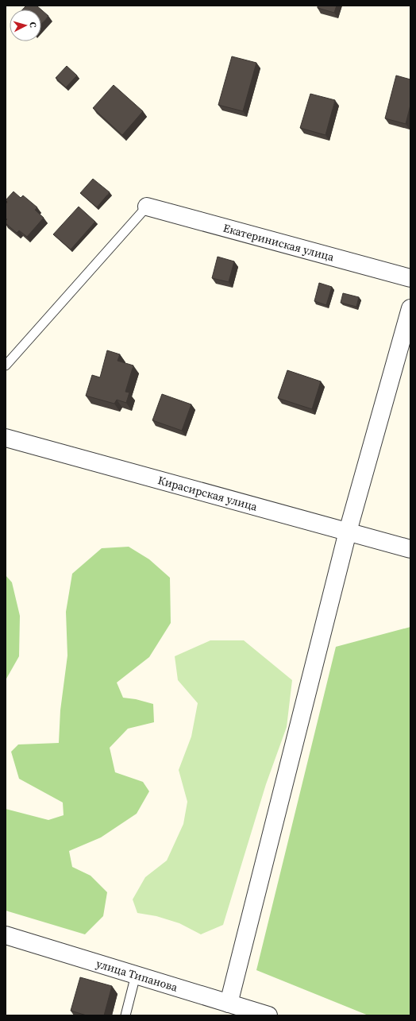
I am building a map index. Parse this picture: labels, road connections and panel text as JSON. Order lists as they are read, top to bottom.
{
  "streets": {
    "street": ["Екатериниская улица", "Кирасирская улица", "улица Типанова"]
  },
  "north": "right"
}
